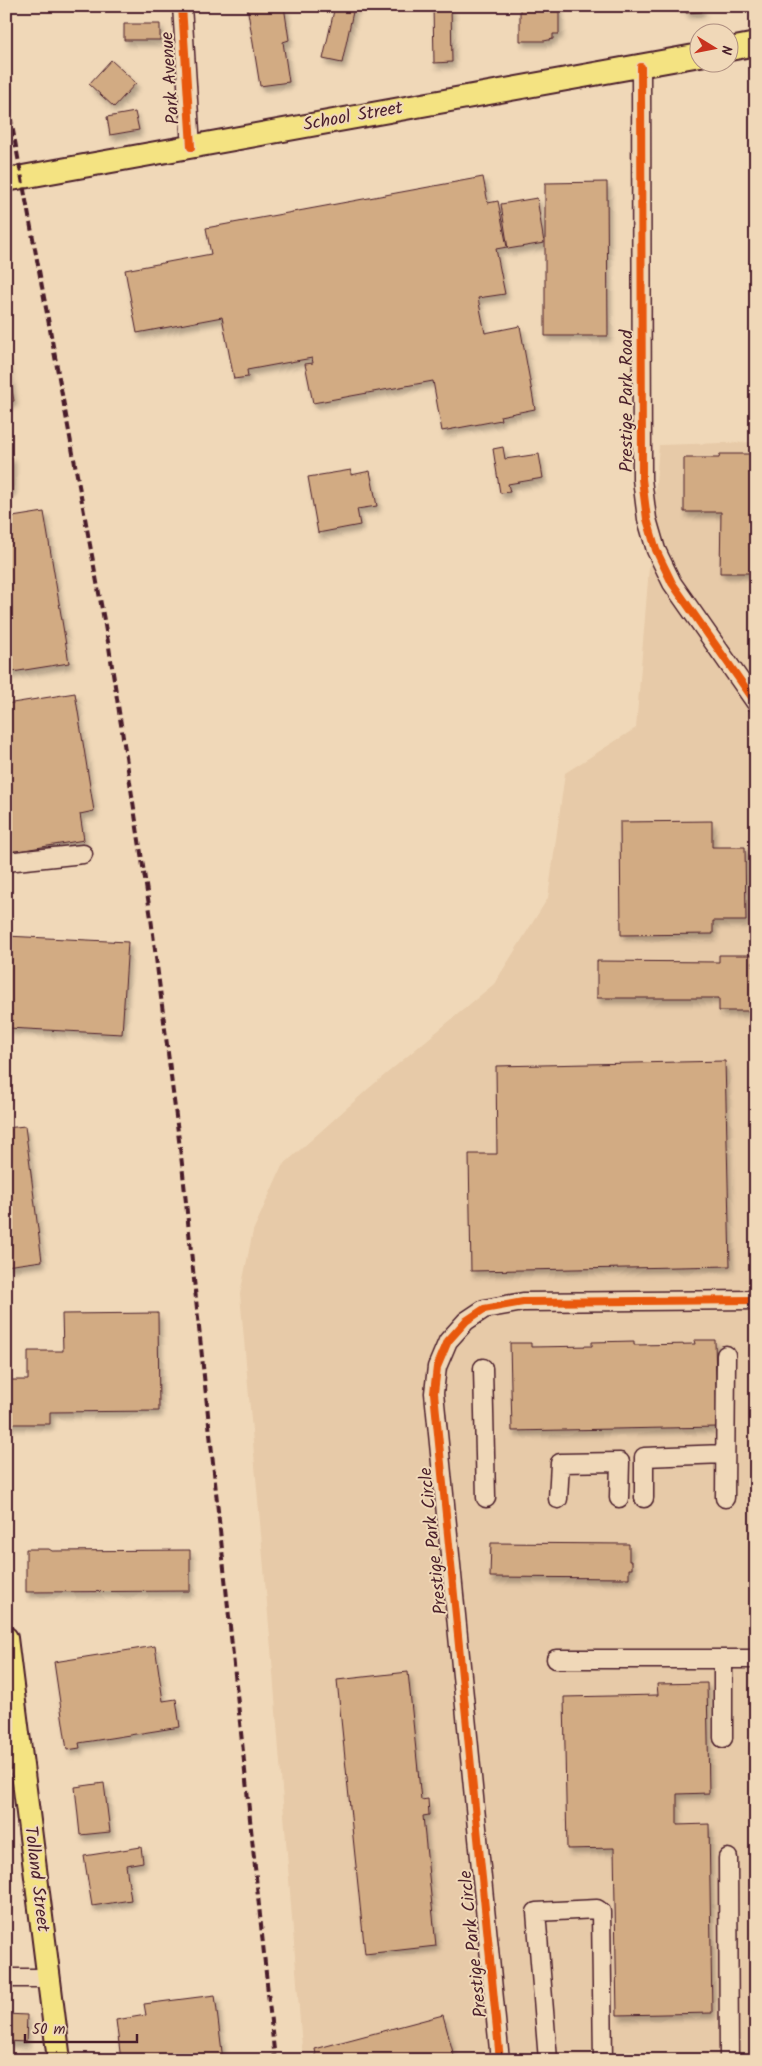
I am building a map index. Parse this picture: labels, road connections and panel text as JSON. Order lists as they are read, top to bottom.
{
  "streets": {
    "main road": ["School Street", "Tolland Street"],
    "street": ["Park Avenue", "Prestige Park Road", "Prestige Park Circle"]
  },
  "crossings": [
    ["Park Avenue", "School Street"],
    ["School Street", "Prestige Park Road"]
  ],
  "scale_bar": "50 m",
  "north": "right"
}
